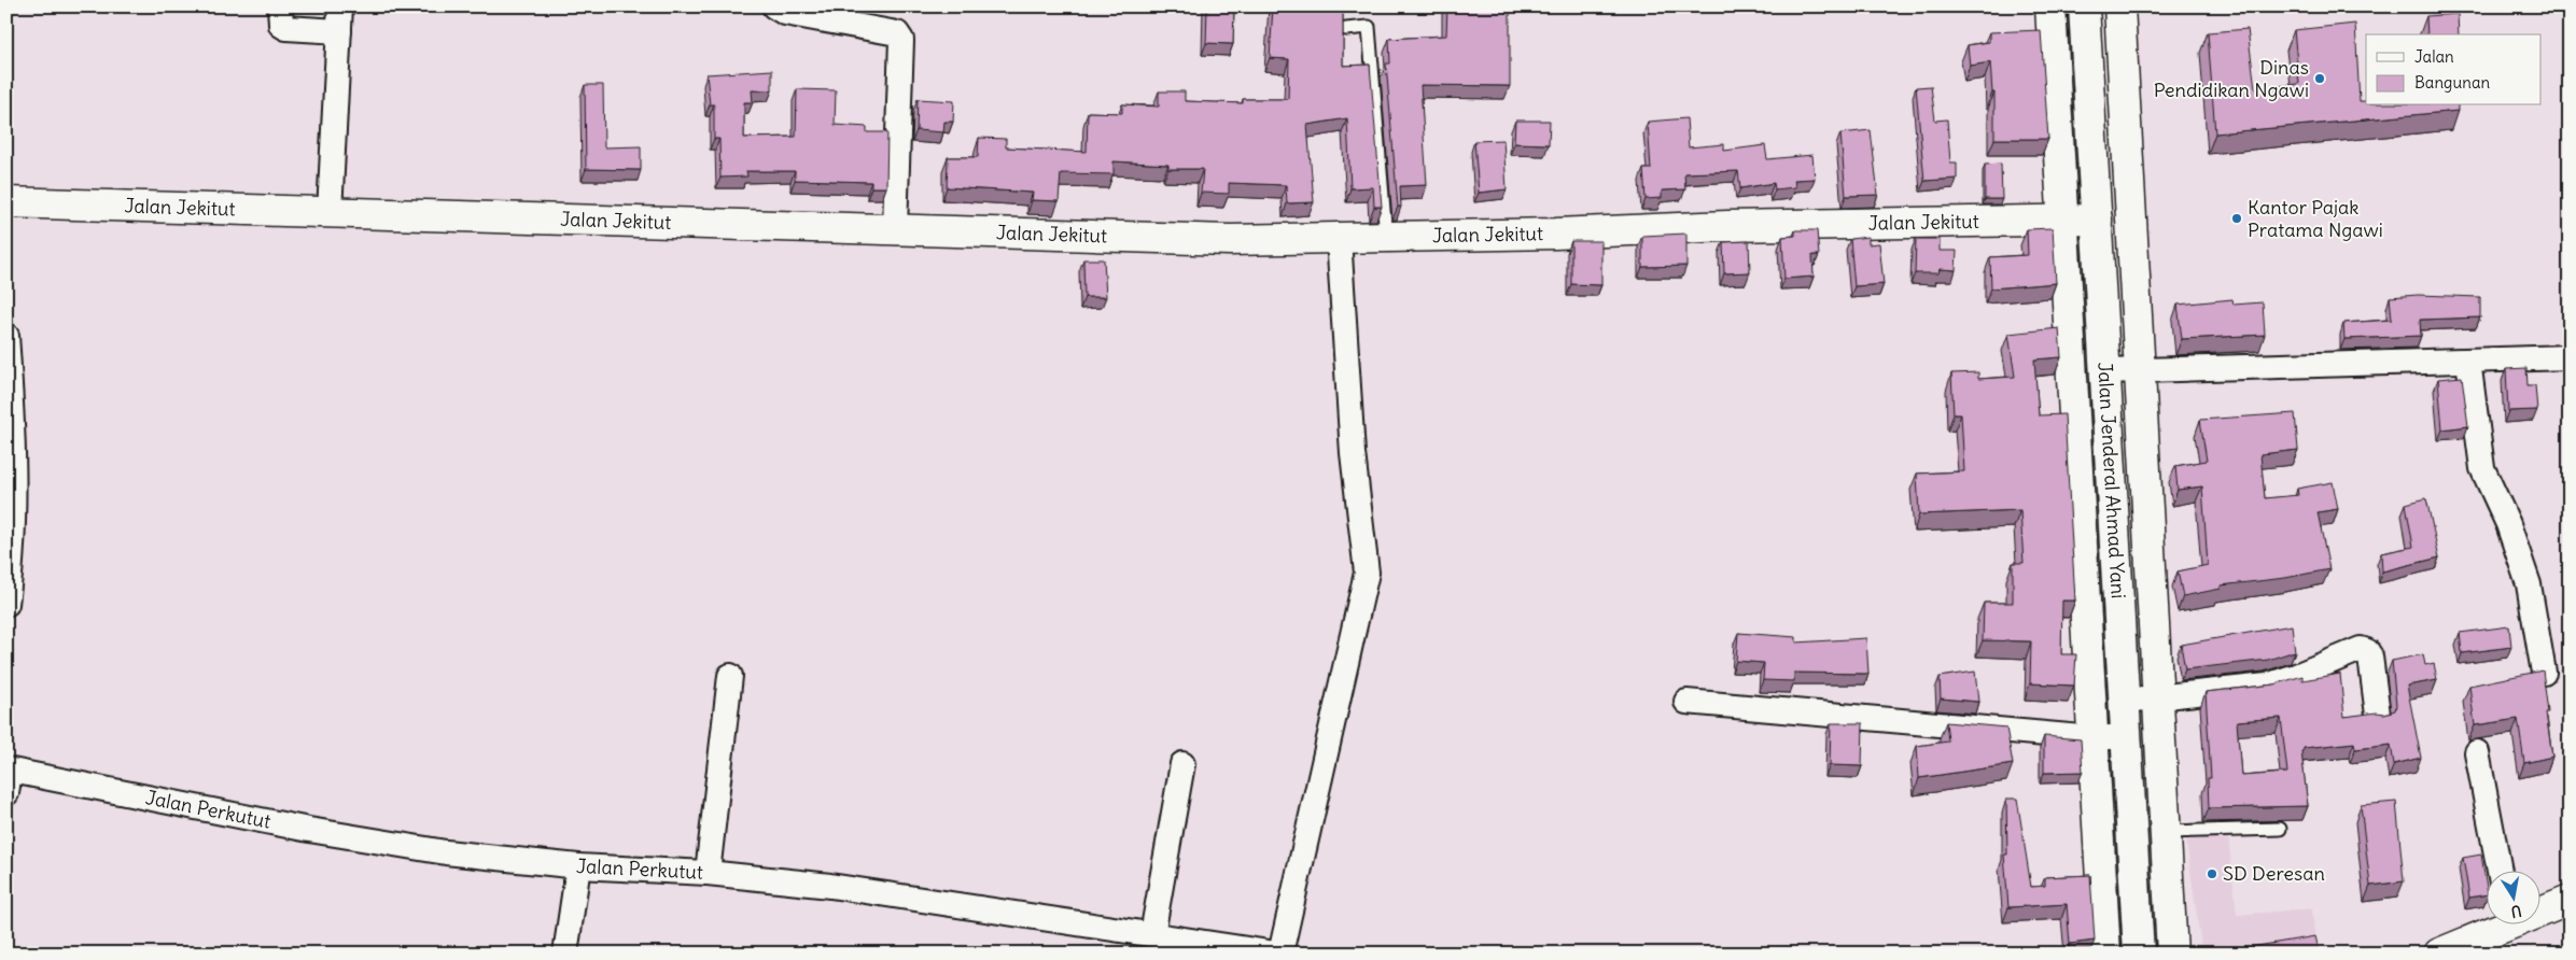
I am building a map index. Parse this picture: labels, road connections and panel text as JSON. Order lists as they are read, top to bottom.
{
  "streets": {
    "street": ["Jalan Jekitut", "Jalan Jenderal Ahmad Yani", "Jalan Perkutut"]
  },
  "crossings": [
    ["Jalan Jekitut", "Jalan Jenderal Ahmad Yani"]
  ],
  "places": ["Dinas Pendidikan Ngawi", "Kantor Pajak Pratama Ngawi", "SD Deresan"],
  "legend": ["Jalan", "Bangunan"],
  "north": "bottom"
}
